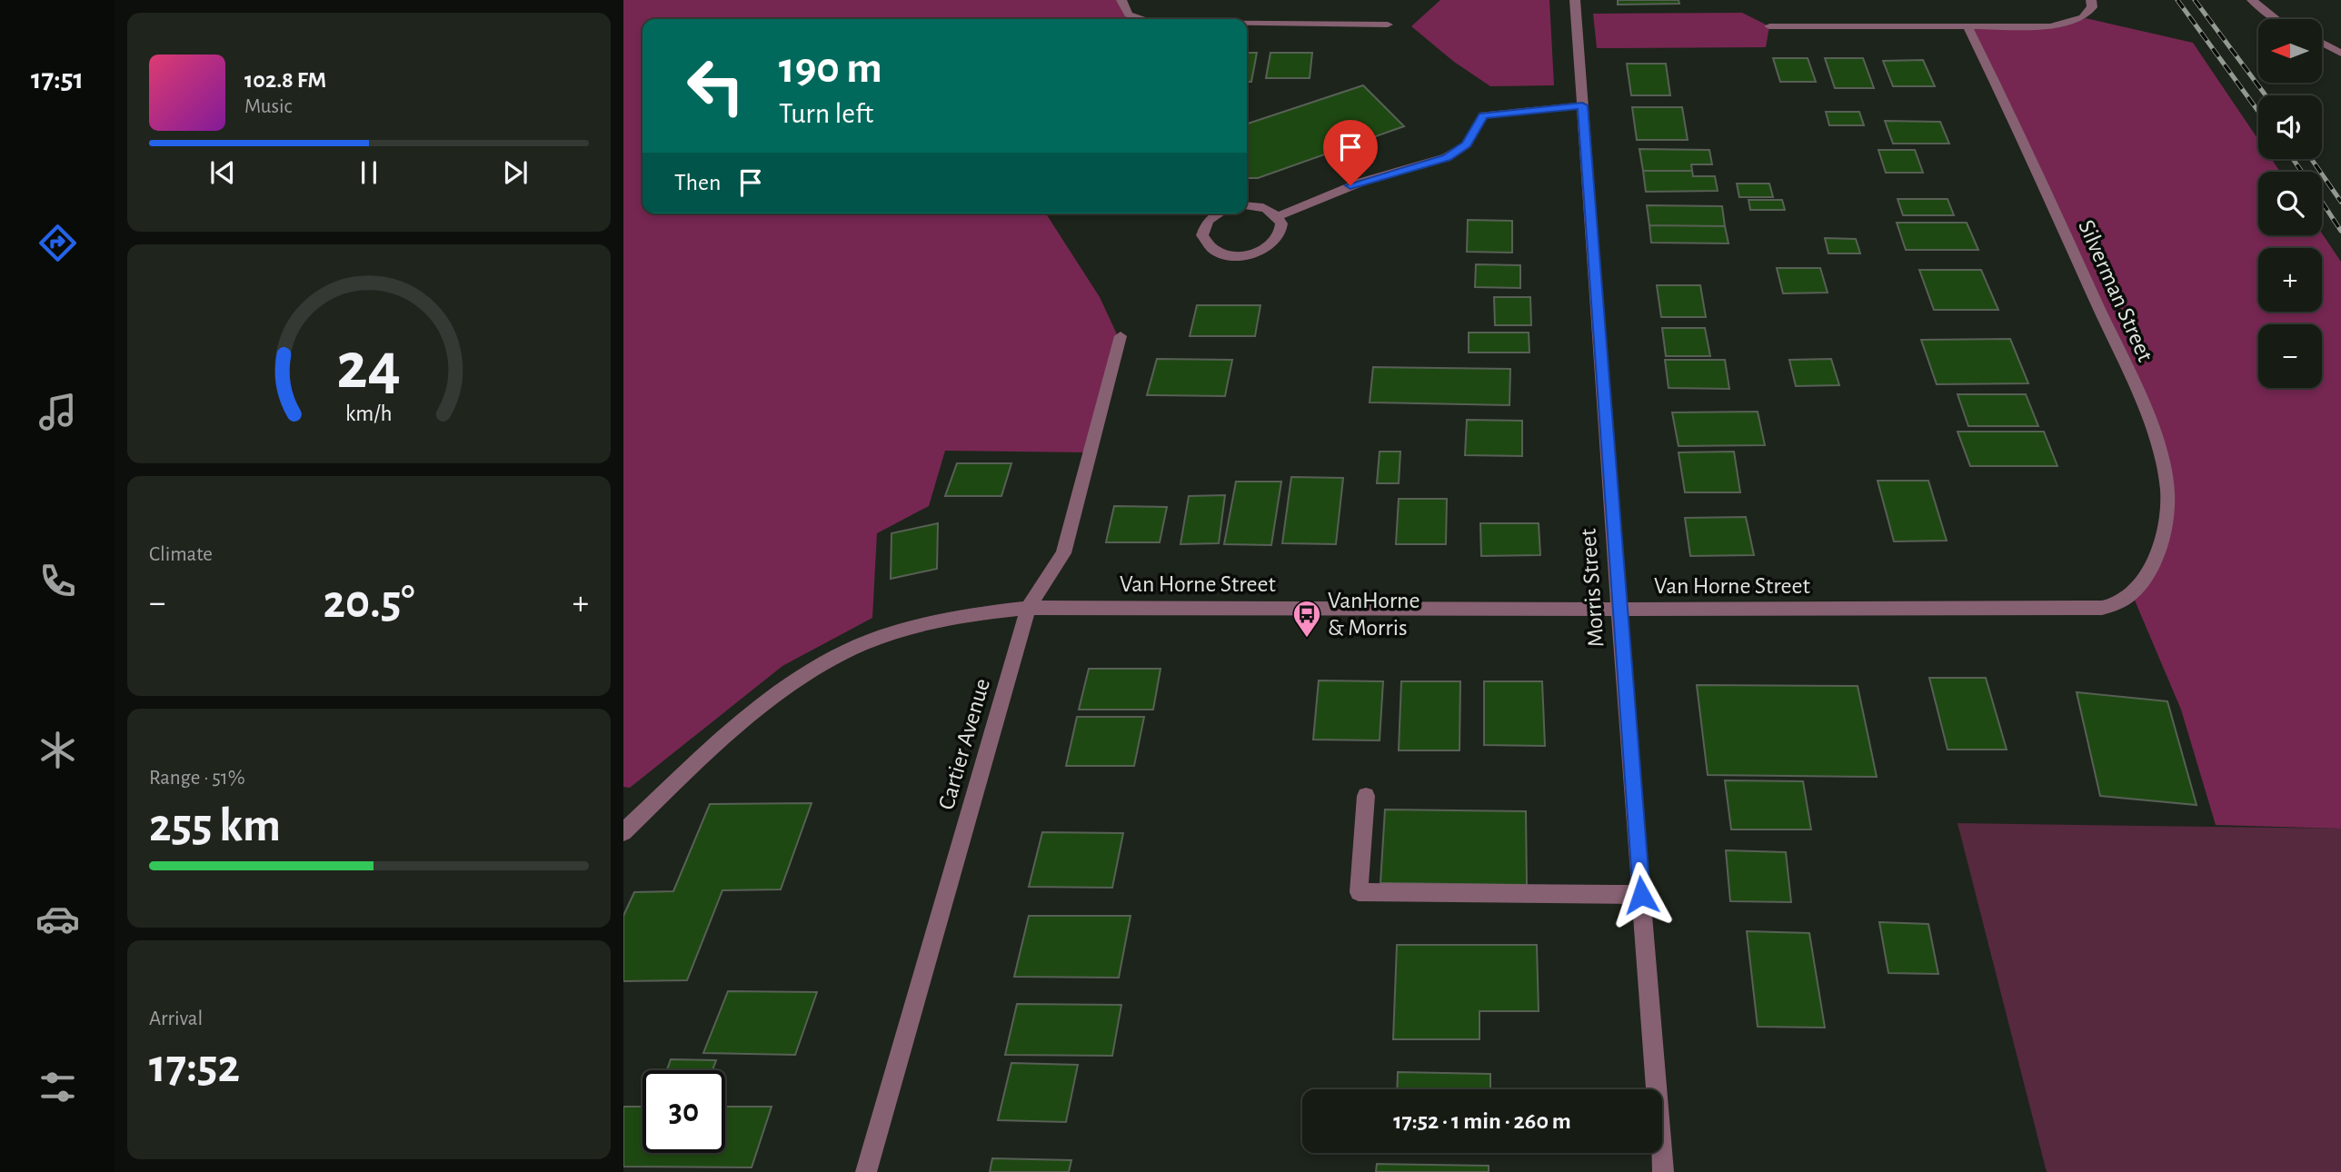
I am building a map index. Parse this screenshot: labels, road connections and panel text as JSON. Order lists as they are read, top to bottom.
{
  "streets": {
    "street": [
      "Silverman Street",
      "Van Horne Street",
      "Morris Street",
      "Cartier Avenue"
    ]
  },
  "crossings": [
    ["Silverman Street", "Van Horne Street"],
    ["Van Horne Street", "Morris Street"],
    ["Van Horne Street", "Cartier Avenue"]
  ],
  "places": {
    "bus stop": ["VanHorne & Morris"]
  },
  "north": "left",
  "page": {
    "tabs": "17:51",
    "map_buttons": ["+", "−"],
    "turn": ["190 m", "Turn left"],
    "song": ["102.8 FM", "Music"],
    "then": "Then",
    "tile": [
      "Climate",
      ["Range · 51%", "255 km"],
      ["Arrival", "17:52"]
    ],
    "heat": ["−", "20.5°", "+"],
    "limit": "30",
    "trip": "17:52 · 1 min · 260 m",
    "gauge": ["24", "km/h"]
  }
}
